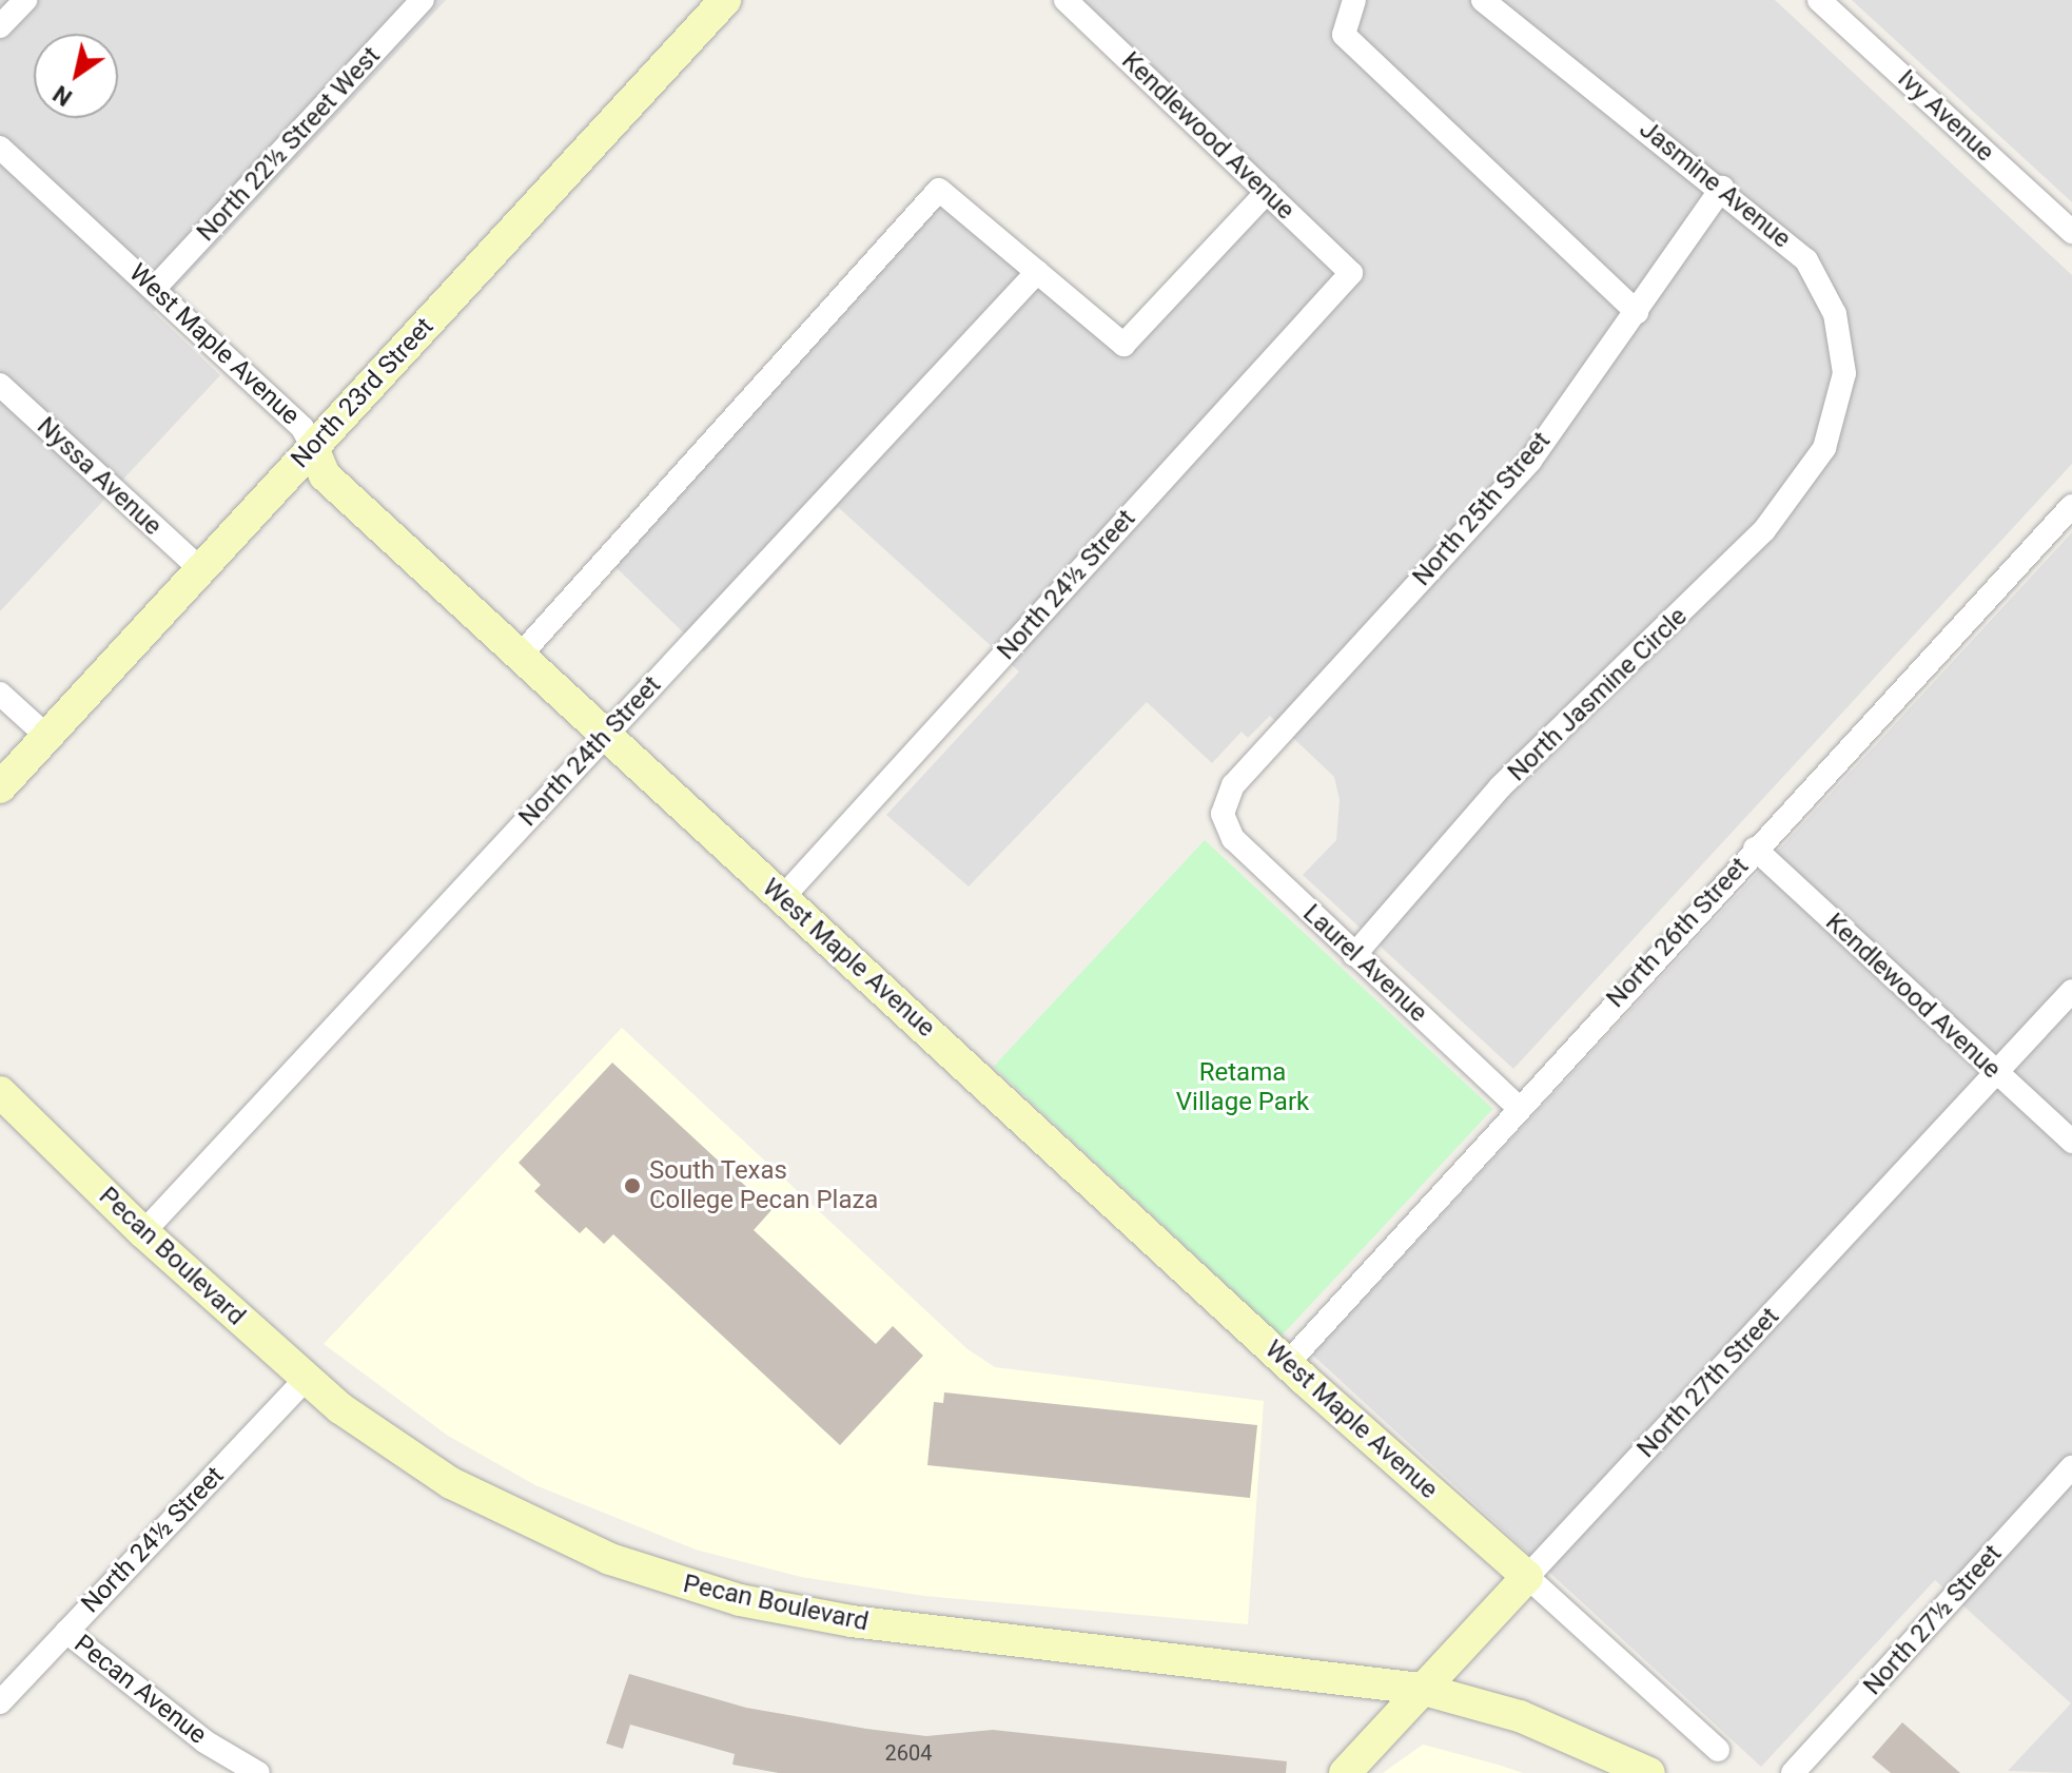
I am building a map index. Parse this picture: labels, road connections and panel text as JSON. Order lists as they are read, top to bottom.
{
  "streets": {
    "main road": [
      "West Maple Avenue",
      "North 23rd Street",
      "Pecan Boulevard",
      "North 27th Street"
    ],
    "street": [
      "Ivy Avenue",
      "Kendlewood Avenue",
      "North 22½ Street West",
      "Jasmine Avenue",
      "Nyssa Avenue",
      "North 25th Street",
      "North 24½ Street",
      "North Jasmine Circle",
      "North 24th Street",
      "North 26th Street",
      "Laurel Avenue",
      "North 27½ Street",
      "Pecan Avenue"
    ]
  },
  "crossings": [
    ["Kendlewood Avenue", "North 24½ Street"],
    ["Kendlewood Avenue", "North 26th Street"],
    ["Kendlewood Avenue", "North 27th Street"],
    ["North 22½ Street West", "West Maple Avenue"],
    ["Jasmine Avenue", "North 25th Street"],
    ["Jasmine Avenue", "North Jasmine Circle"],
    ["West Maple Avenue", "North 23rd Street"],
    ["West Maple Avenue", "North 24½ Street"],
    ["West Maple Avenue", "North 24th Street"],
    ["West Maple Avenue", "North 26th Street"],
    ["West Maple Avenue", "North 27th Street"],
    ["North 23rd Street", "Nyssa Avenue"],
    ["North 25th Street", "Laurel Avenue"],
    ["North 24½ Street", "Pecan Boulevard"],
    ["North 24½ Street", "Pecan Avenue"],
    ["North Jasmine Circle", "Laurel Avenue"],
    ["North 24th Street", "Pecan Boulevard"],
    ["North 26th Street", "Laurel Avenue"],
    ["Pecan Boulevard", "North 27th Street"]
  ],
  "parks": ["Retama Village Park"],
  "places": ["South Texas College Pecan Plaza"],
  "house_numbers": ["2604"],
  "north": "bottom left"
}
